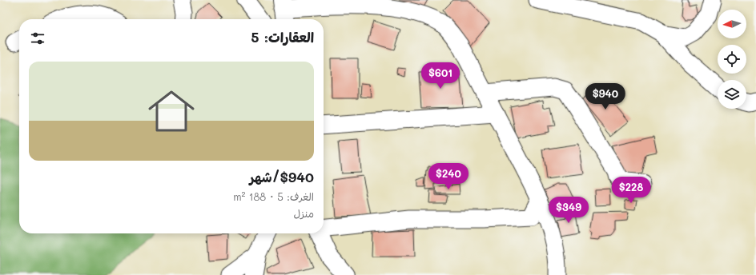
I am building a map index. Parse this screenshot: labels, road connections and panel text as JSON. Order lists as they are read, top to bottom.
{
  "north": "left",
  "page": {
    "heading": "العقارات: 5",
    "list": [
      {
        "name": "$940/شهر",
        "note": "الغرف: 5 · 188 m² · منزل"
      }
    ],
    "price": [
      "$601",
      "$940",
      "$240",
      "$228",
      "$349"
    ]
  }
}
